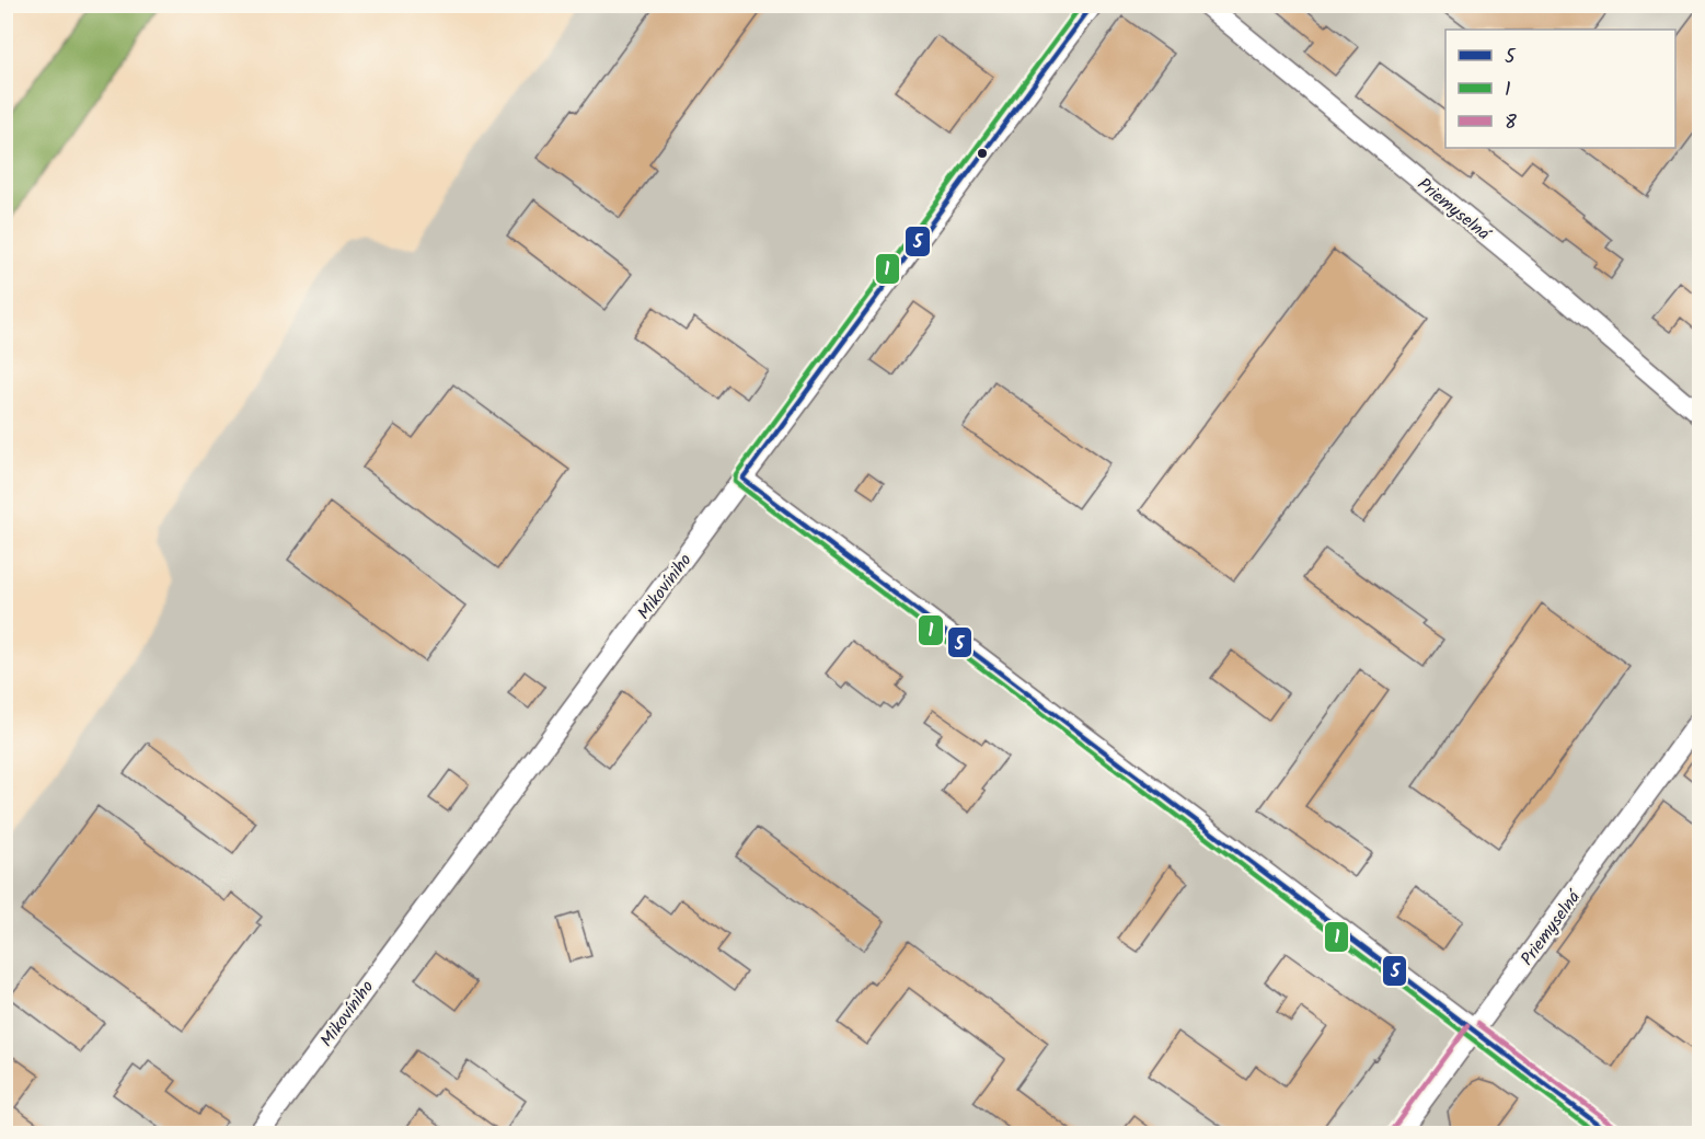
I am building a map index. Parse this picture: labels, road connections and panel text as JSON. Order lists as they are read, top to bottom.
{
  "streets": {
    "street": ["Priemyselná", "Mikovíniho"]
  },
  "lines": ["transit line 5", "transit line 1", "transit line 8"],
  "legend": ["5", "1", "8"]
}
